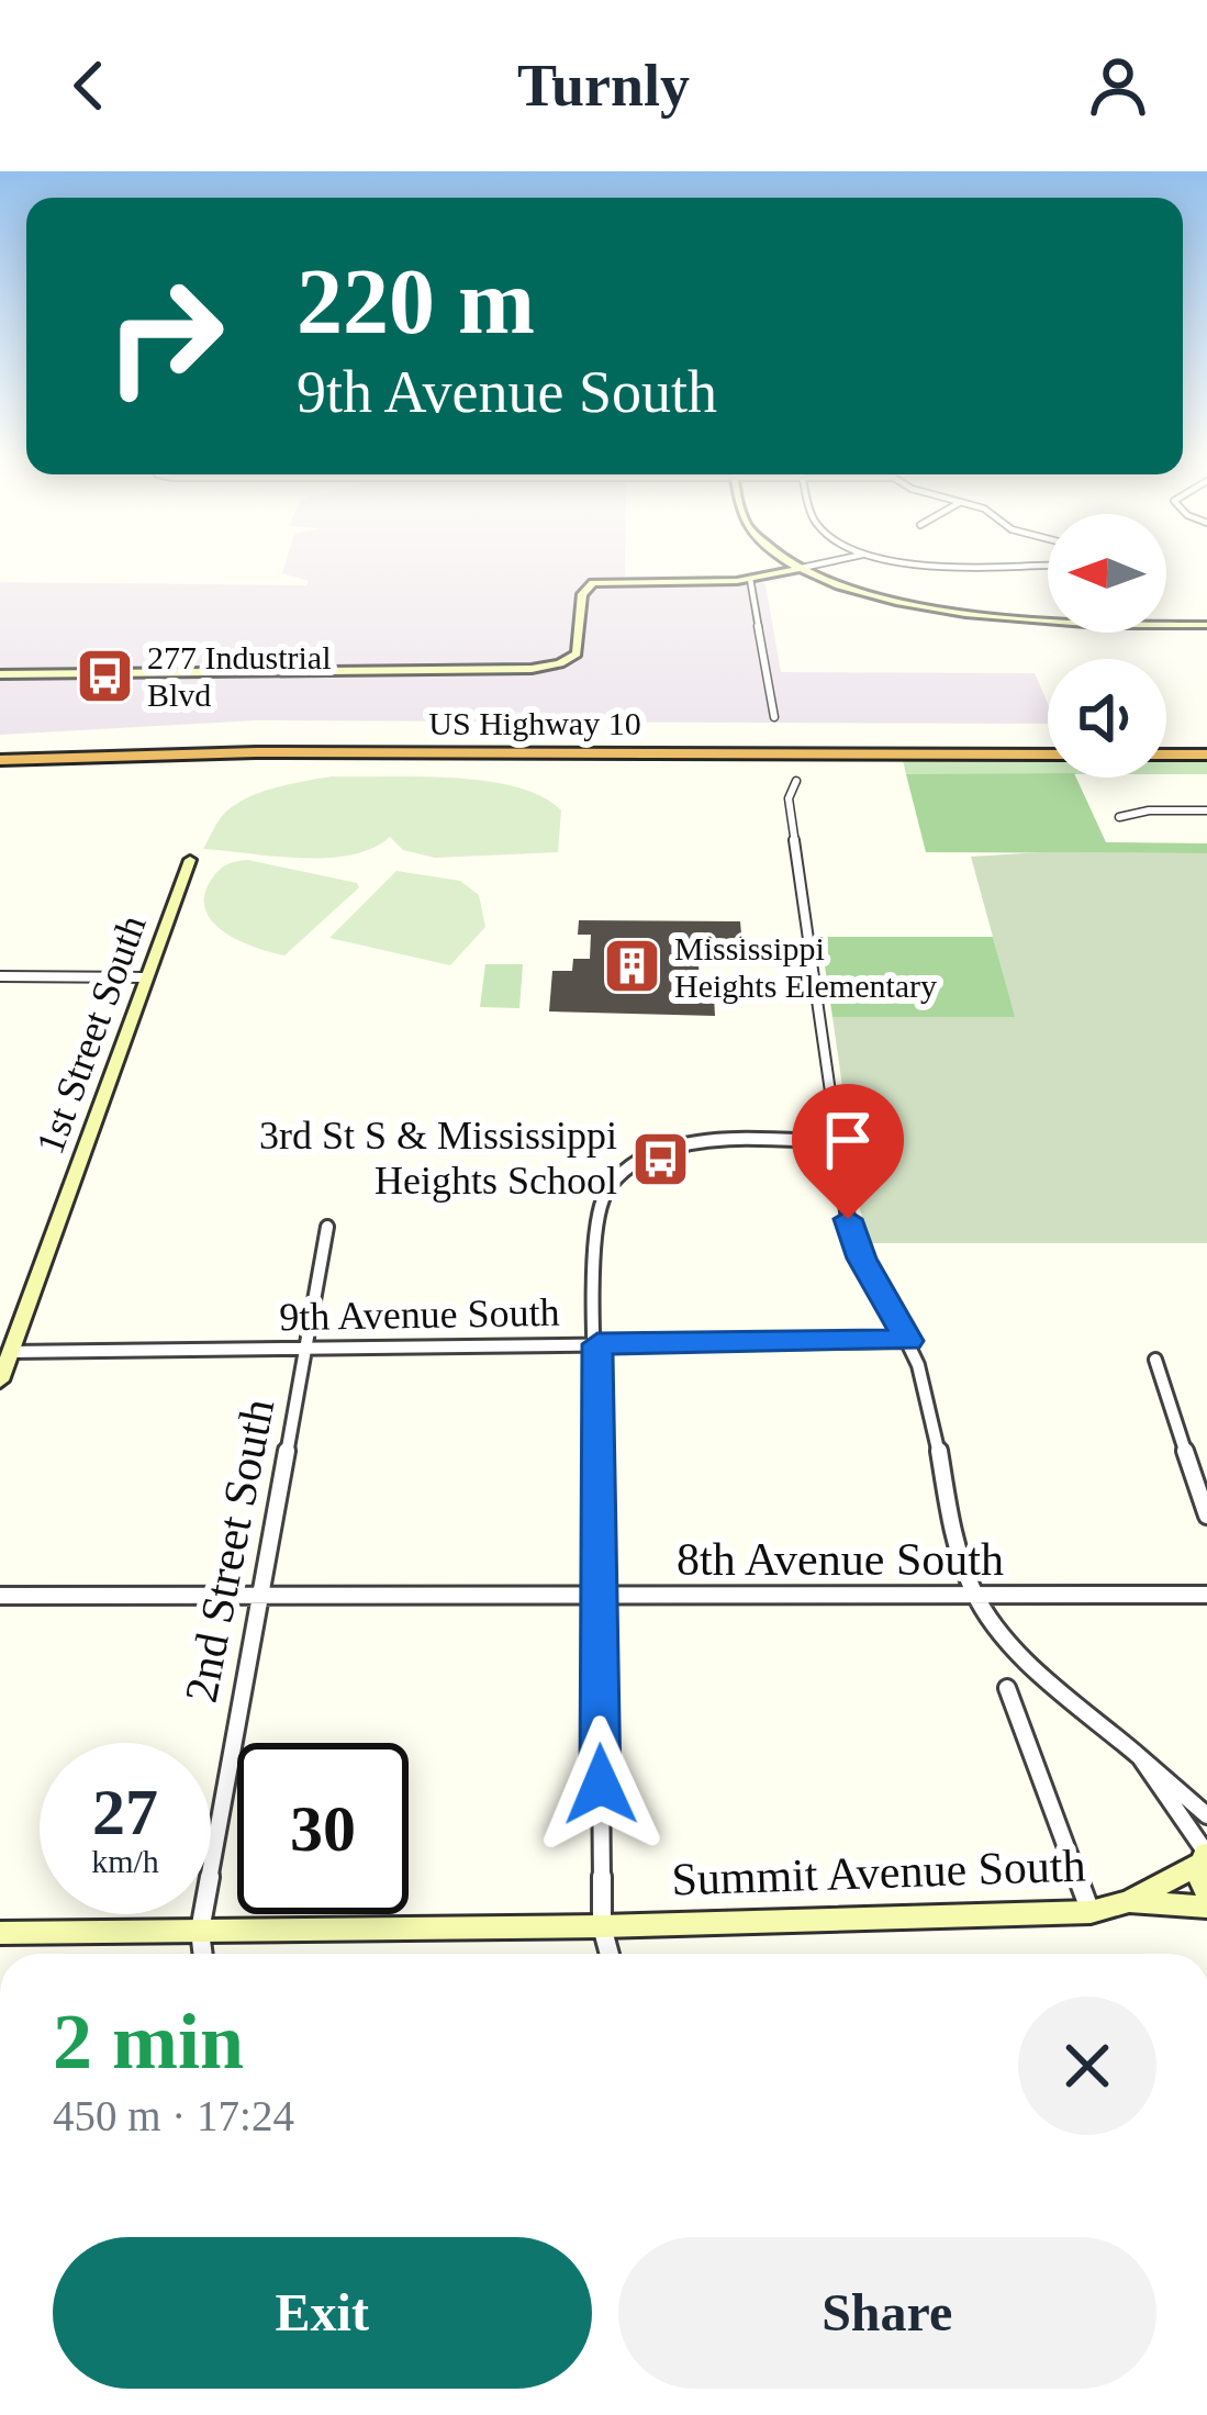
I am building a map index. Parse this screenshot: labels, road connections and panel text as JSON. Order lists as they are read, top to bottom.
{
  "streets": {
    "highway": ["US Highway 10"],
    "street": [
      "1st Street South",
      "9th Avenue South",
      "2nd Street South",
      "8th Avenue South",
      "Summit Avenue South"
    ]
  },
  "crossings": [
    ["1st Street South", "9th Avenue South"],
    ["9th Avenue South", "2nd Street South"],
    ["2nd Street South", "8th Avenue South"],
    ["2nd Street South", "Summit Avenue South"]
  ],
  "places": {
    "bus stop": ["277 Industrial Blvd", "3rd St S & Mississippi Heights School"],
    "building": ["Mississippi Heights Elementary"]
  },
  "north": "left",
  "page": {
    "header": "Turnly",
    "turn": ["220 m", "9th Avenue South"],
    "speed": "27 km/h",
    "limit": "30",
    "heading": ["2 min", "450 m · 17:24"],
    "buttons": ["Exit", "Share"]
  }
}
